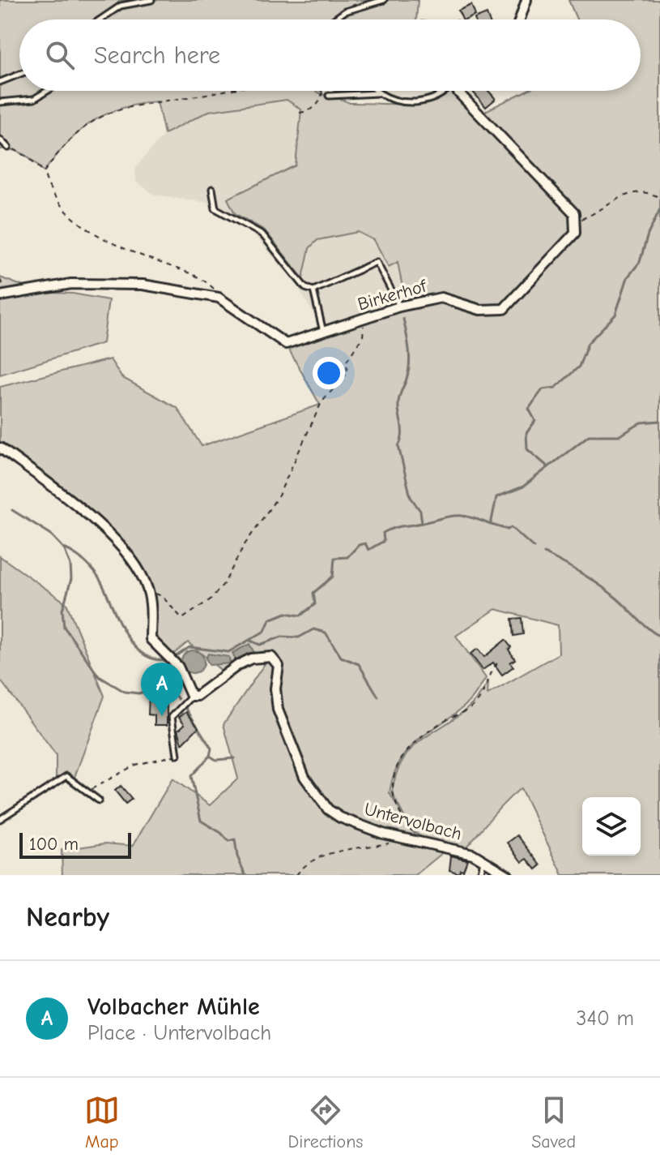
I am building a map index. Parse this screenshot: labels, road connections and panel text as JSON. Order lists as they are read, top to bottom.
{
  "streets": {
    "street": ["Birkerhof", "Untervolbach"]
  },
  "scale_bar": "100 m",
  "page": {
    "search": "Search here",
    "pins": "A",
    "scale": "100 m",
    "heading": "Nearby",
    "list": [
      {
        "mark": "A",
        "name": "Volbacher Mühle",
        "note": "Place · Untervolbach",
        "value": "340 m"
      }
    ],
    "nav": ["Map", "Directions", "Saved"]
  }
}
